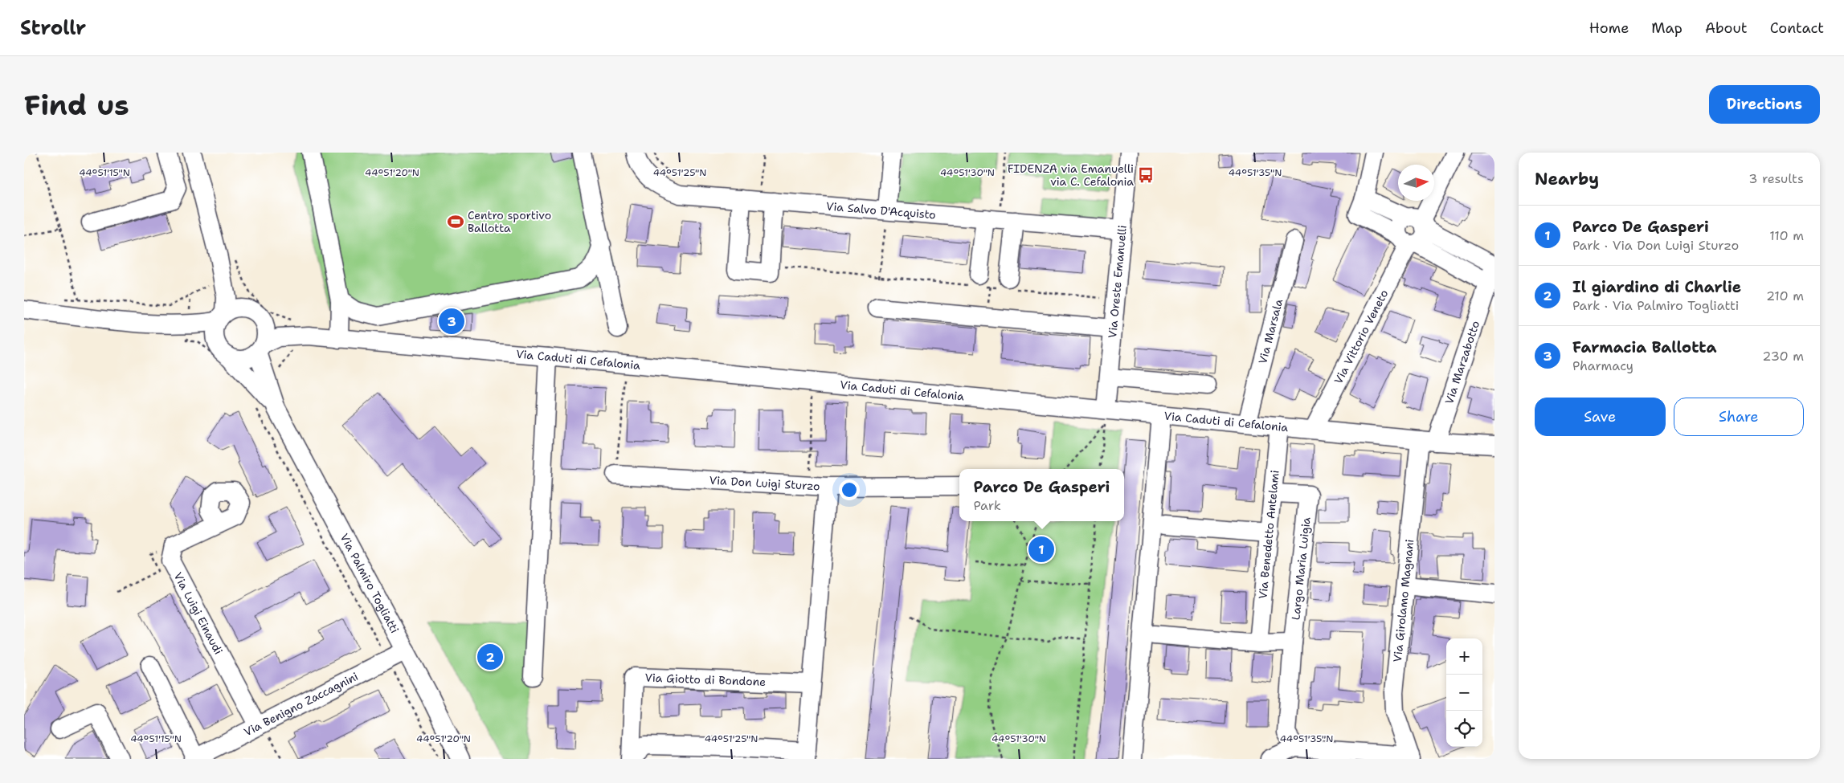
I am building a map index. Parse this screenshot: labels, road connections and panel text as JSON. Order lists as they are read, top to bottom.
{
  "streets": {
    "street": [
      "Via Salvo D'Acquisto",
      "Via Oreste Emanuelli",
      "Via Marsala",
      "Via Vittorio Veneto",
      "Via Caduti di Cefalonia",
      "Via Marzabotto",
      "Via Don Luigi Sturzo",
      "Via Benedetto Antelami",
      "Largo Maria Luigia",
      "Via Palmiro Togliatti",
      "Via Girolamo Magnani",
      "Via Luigi Einaudi",
      "Via Giotto di Bondone",
      "Via Benigno Zaccagnini"
    ]
  },
  "crossings": [
    ["Via Salvo D'Acquisto", "Via Oreste Emanuelli"],
    ["Via Oreste Emanuelli", "Via Caduti di Cefalonia"],
    ["Via Marsala", "Via Caduti di Cefalonia"],
    ["Via Vittorio Veneto", "Via Caduti di Cefalonia"],
    ["Via Caduti di Cefalonia", "Via Marzabotto"],
    ["Via Caduti di Cefalonia", "Via Benedetto Antelami"],
    ["Via Caduti di Cefalonia", "Via Palmiro Togliatti"],
    ["Via Caduti di Cefalonia", "Via Girolamo Magnani"],
    ["Via Marzabotto", "Via Girolamo Magnani"],
    ["Via Don Luigi Sturzo", "Via Giotto di Bondone"],
    ["Via Benedetto Antelami", "Largo Maria Luigia"],
    ["Via Palmiro Togliatti", "Via Benigno Zaccagnini"],
    ["Via Luigi Einaudi", "Via Benigno Zaccagnini"]
  ],
  "places": {
    "bus stop": ["FIDENZA via Emanuelli via C. Cefalonia"],
    "sports": ["Centro sportivo Ballotta"]
  },
  "north": "right",
  "page": {
    "header": "Strollr",
    "nav": [
      "Home",
      "Map",
      "About",
      "Contact"
    ],
    "buttons": [
      "Directions",
      ["Save", "Share"]
    ],
    "title": "Find us",
    "heading": ["Nearby", "3 results"],
    "list": [
      {
        "mark": "1",
        "name": "Parco De Gasperi",
        "note": "Park · Via Don Luigi Sturzo",
        "value": "110 m"
      },
      {
        "mark": "2",
        "name": "Il giardino di Charlie",
        "note": "Park · Via Palmiro Togliatti",
        "value": "210 m"
      },
      {
        "mark": "3",
        "name": "Farmacia Ballotta",
        "note": "Pharmacy",
        "value": "230 m"
      }
    ],
    "pins": ["3", "1", "2"],
    "popup": ["Parco De Gasperi", "Park"],
    "map_buttons": ["+", "−"]
  },
  "coordinates": [
    "44°51'15\"N",
    "44°51'20\"N",
    "44°51'25\"N",
    "44°51'30\"N",
    "44°51'35\"N"
  ]
}
